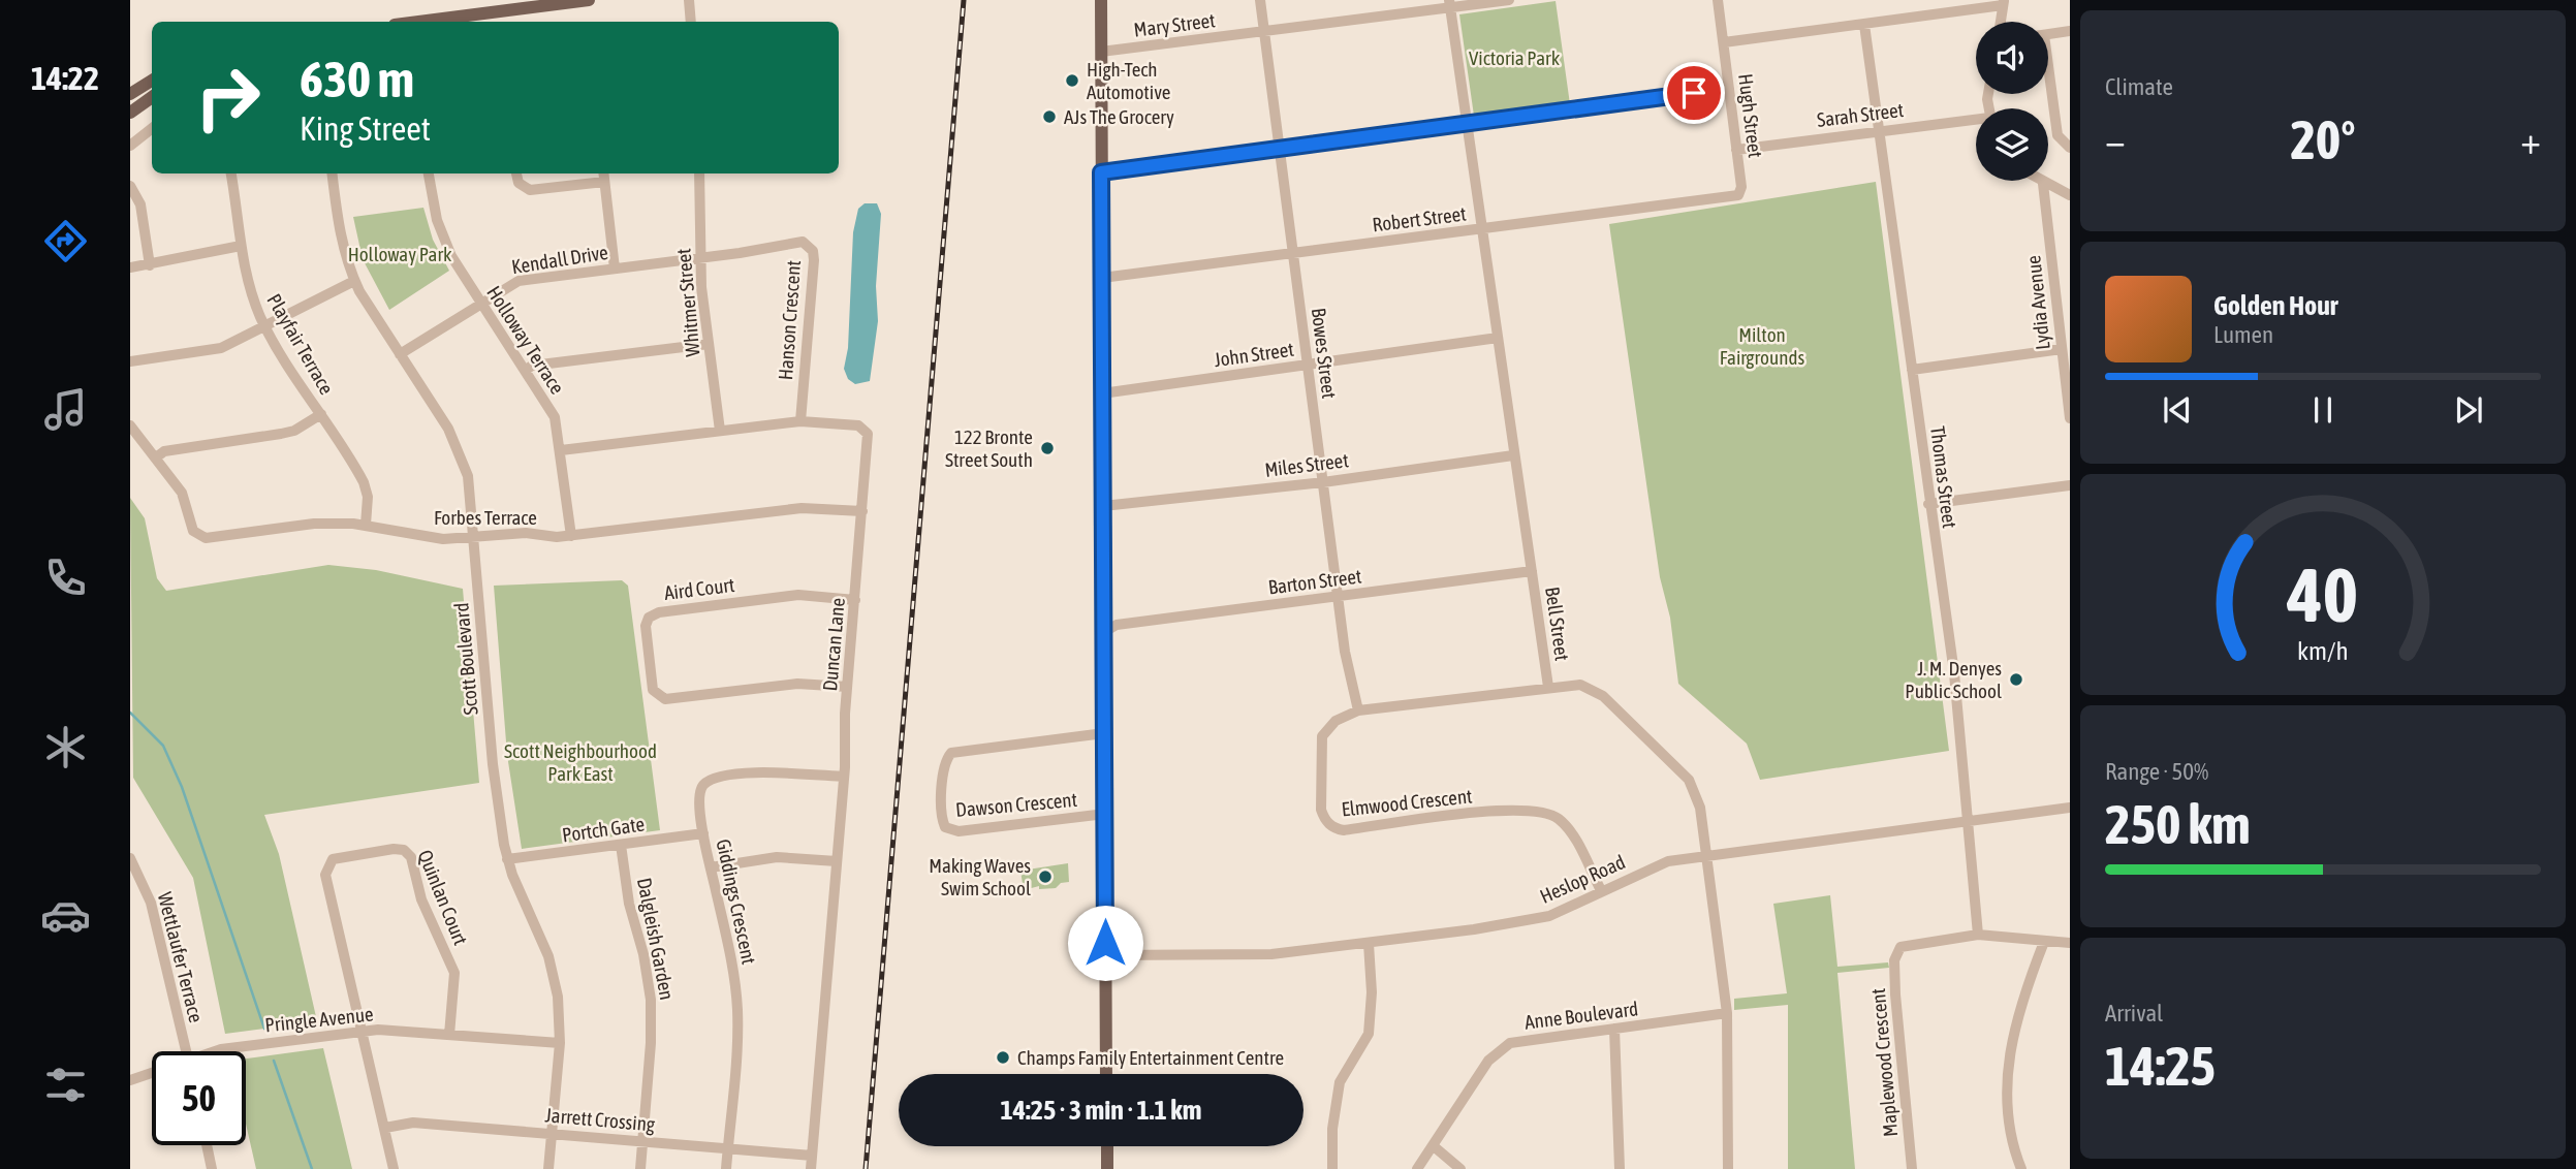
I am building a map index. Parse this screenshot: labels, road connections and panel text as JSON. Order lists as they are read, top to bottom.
{
  "streets": {
    "street": [
      "Mary Street",
      "Sarah Street",
      "Hugh Street",
      "Robert Street",
      "Kendall Drive",
      "Whitmer Street",
      "Lydia Avenue",
      "Hanson Crescent",
      "Holloway Terrace",
      "Playfair Terrace",
      "Bowes Street",
      "John Street",
      "Miles Street",
      "Thomas Street",
      "Forbes Terrace",
      "Barton Street",
      "Aird Court",
      "Bell Street",
      "Duncan Lane",
      "Scott Boulevard",
      "Elmwood Crescent",
      "Dawson Crescent",
      "Portch Gate",
      "Heslop Road",
      "Quinlan Court",
      "Giddings Crescent",
      "Dalgleish Garden",
      "Wettlaufer Terrace",
      "Anne Boulevard",
      "Pringle Avenue",
      "Maplewood Crescent",
      "Jarrett Crossing"
    ]
  },
  "crossings": [
    ["Mary Street", "Bowes Street"],
    ["Mary Street", "Bell Street"],
    ["Sarah Street", "Hugh Street"],
    ["Sarah Street", "Thomas Street"],
    ["Hugh Street", "Robert Street"],
    ["Robert Street", "Bowes Street"],
    ["Robert Street", "Bell Street"],
    ["Kendall Drive", "Whitmer Street"],
    ["Kendall Drive", "Hanson Crescent"],
    ["Kendall Drive", "Holloway Terrace"],
    ["Kendall Drive", "Scott Boulevard"],
    ["Whitmer Street", "Hanson Crescent"],
    ["Whitmer Street", "Duncan Lane"],
    ["Hanson Crescent", "Duncan Lane"],
    ["Holloway Terrace", "Forbes Terrace"],
    ["Holloway Terrace", "Duncan Lane"],
    ["Playfair Terrace", "Forbes Terrace"],
    ["Bowes Street", "John Street"],
    ["Bowes Street", "Miles Street"],
    ["Bowes Street", "Barton Street"],
    ["Bowes Street", "Elmwood Crescent"],
    ["John Street", "Bell Street"],
    ["Miles Street", "Bell Street"],
    ["Thomas Street", "Heslop Road"],
    ["Thomas Street", "Maplewood Crescent"],
    ["Forbes Terrace", "Duncan Lane"],
    ["Forbes Terrace", "Scott Boulevard"],
    ["Barton Street", "Bell Street"],
    ["Aird Court", "Duncan Lane"],
    ["Bell Street", "Elmwood Crescent"],
    ["Bell Street", "Heslop Road"],
    ["Bell Street", "Anne Boulevard"],
    ["Duncan Lane", "Giddings Crescent"],
    ["Duncan Lane", "Jarrett Crossing"],
    ["Scott Boulevard", "Portch Gate"],
    ["Scott Boulevard", "Pringle Avenue"],
    ["Scott Boulevard", "Jarrett Crossing"],
    ["Elmwood Crescent", "Heslop Road"],
    ["Portch Gate", "Giddings Crescent"],
    ["Portch Gate", "Dalgleish Garden"],
    ["Quinlan Court", "Pringle Avenue"],
    ["Giddings Crescent", "Jarrett Crossing"],
    ["Dalgleish Garden", "Jarrett Crossing"]
  ],
  "parks": [
    "Victoria Park",
    "Holloway Park",
    "Milton Fairgrounds",
    "Scott Neighbourhood Park East"
  ],
  "places": [
    "High-Tech Automotive",
    "AJs The Grocery",
    "122 Bronte Street South",
    "J. M. Denyes Public School",
    "Making Waves Swim School",
    "Champs Family Entertainment Centre"
  ],
  "page": {
    "tabs": "14:22",
    "tile": [
      "Climate",
      ["Range · 50%", "250 km"],
      ["Arrival", "14:25"]
    ],
    "turn": ["630 m", "King Street"],
    "heat": ["−", "20°", "+"],
    "song": ["Golden Hour", "Lumen"],
    "limit": "50",
    "trip": "14:25 · 3 min · 1.1 km",
    "gauge": ["40", "km/h"]
  }
}
